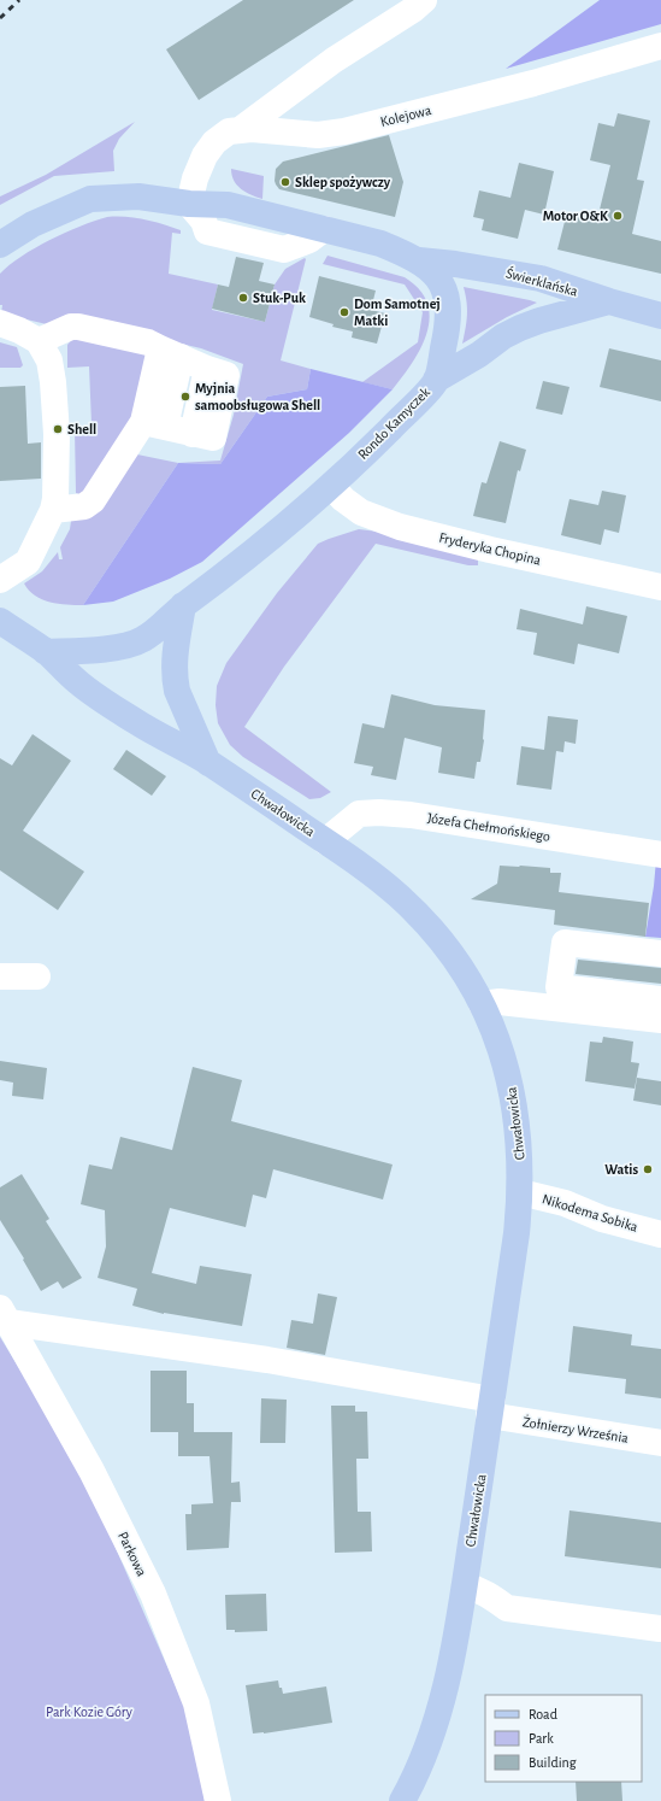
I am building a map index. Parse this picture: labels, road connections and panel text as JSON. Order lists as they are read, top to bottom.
{
  "streets": {
    "main road": ["Świerklańska", "Rondo Kamyczek", "Chwałowicka"],
    "street": [
      "Kolejowa",
      "Fryderyka Chopina",
      "Józefa Chełmońskiego",
      "Nikodema Sobika",
      "Żołnierzy Września",
      "Parkowa"
    ]
  },
  "crossings": [
    ["Kolejowa", "Rondo Kamyczek"],
    ["Świerklańska", "Rondo Kamyczek"],
    ["Rondo Kamyczek", "Fryderyka Chopina"],
    ["Rondo Kamyczek", "Chwałowicka"],
    ["Chwałowicka", "Józefa Chełmońskiego"],
    ["Chwałowicka", "Nikodema Sobika"],
    ["Chwałowicka", "Żołnierzy Września"],
    ["Chwałowicka", "Parkowa"],
    ["Żołnierzy Września", "Parkowa"]
  ],
  "parks": ["Park Kozie Góry"],
  "places": [
    "Sklep spożywczy",
    "Motor O&K",
    "Stuk-Puk",
    "Dom Samotnej Matki",
    "Myjnia samoobsługowa Shell",
    "Shell",
    "Watis"
  ],
  "legend": ["Road", "Park", "Building"]
}
